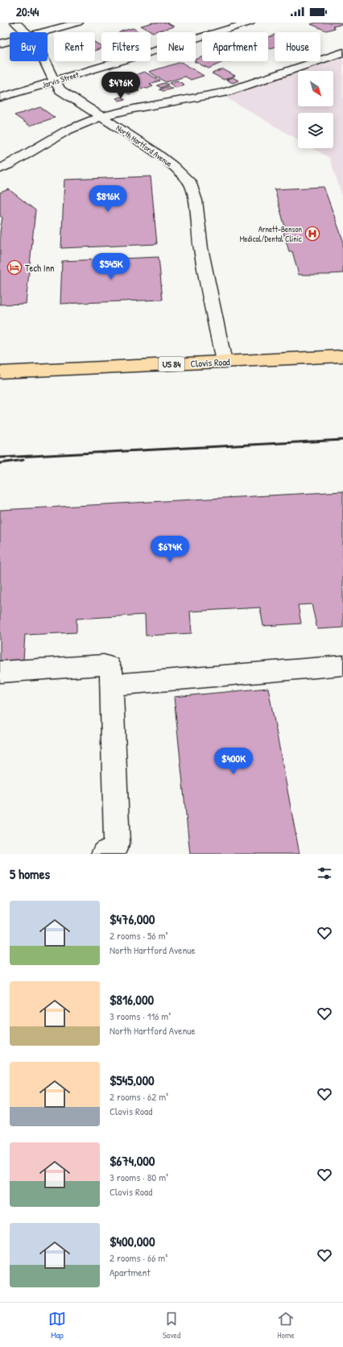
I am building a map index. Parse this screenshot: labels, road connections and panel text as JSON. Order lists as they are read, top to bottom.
{
  "streets": {
    "highway": ["Clovis Road", "US 84"],
    "street": ["Jarvis Street", "North Hartford Avenue"]
  },
  "crossings": [
    ["Jarvis Street", "North Hartford Avenue"],
    ["North Hartford Avenue", "Clovis Road"]
  ],
  "places": {
    "hospital": ["Arnett-Benson Medical/Dental Clinic"],
    "hotel": ["Tech Inn"]
  },
  "north": "bottom right",
  "page": {
    "status": "20:44",
    "chip": [
      "Buy",
      "Rent",
      "Filters",
      "New",
      "Apartment",
      "House"
    ],
    "price": [
      "$476K",
      "$816K",
      "$545K",
      "$674K",
      "$400K"
    ],
    "heading": "5 homes",
    "list": [
      {
        "name": "$476,000",
        "note": "2 rooms · 56 m² · North Hartford Avenue"
      },
      {
        "name": "$816,000",
        "note": "3 rooms · 116 m² · North Hartford Avenue"
      },
      {
        "name": "$545,000",
        "note": "2 rooms · 62 m² · Clovis Road"
      },
      {
        "name": "$674,000",
        "note": "3 rooms · 80 m² · Clovis Road"
      },
      {
        "name": "$400,000",
        "note": "2 rooms · 66 m² · Apartment"
      }
    ],
    "tabs": ["Map", "Saved", "Home"]
  }
}
